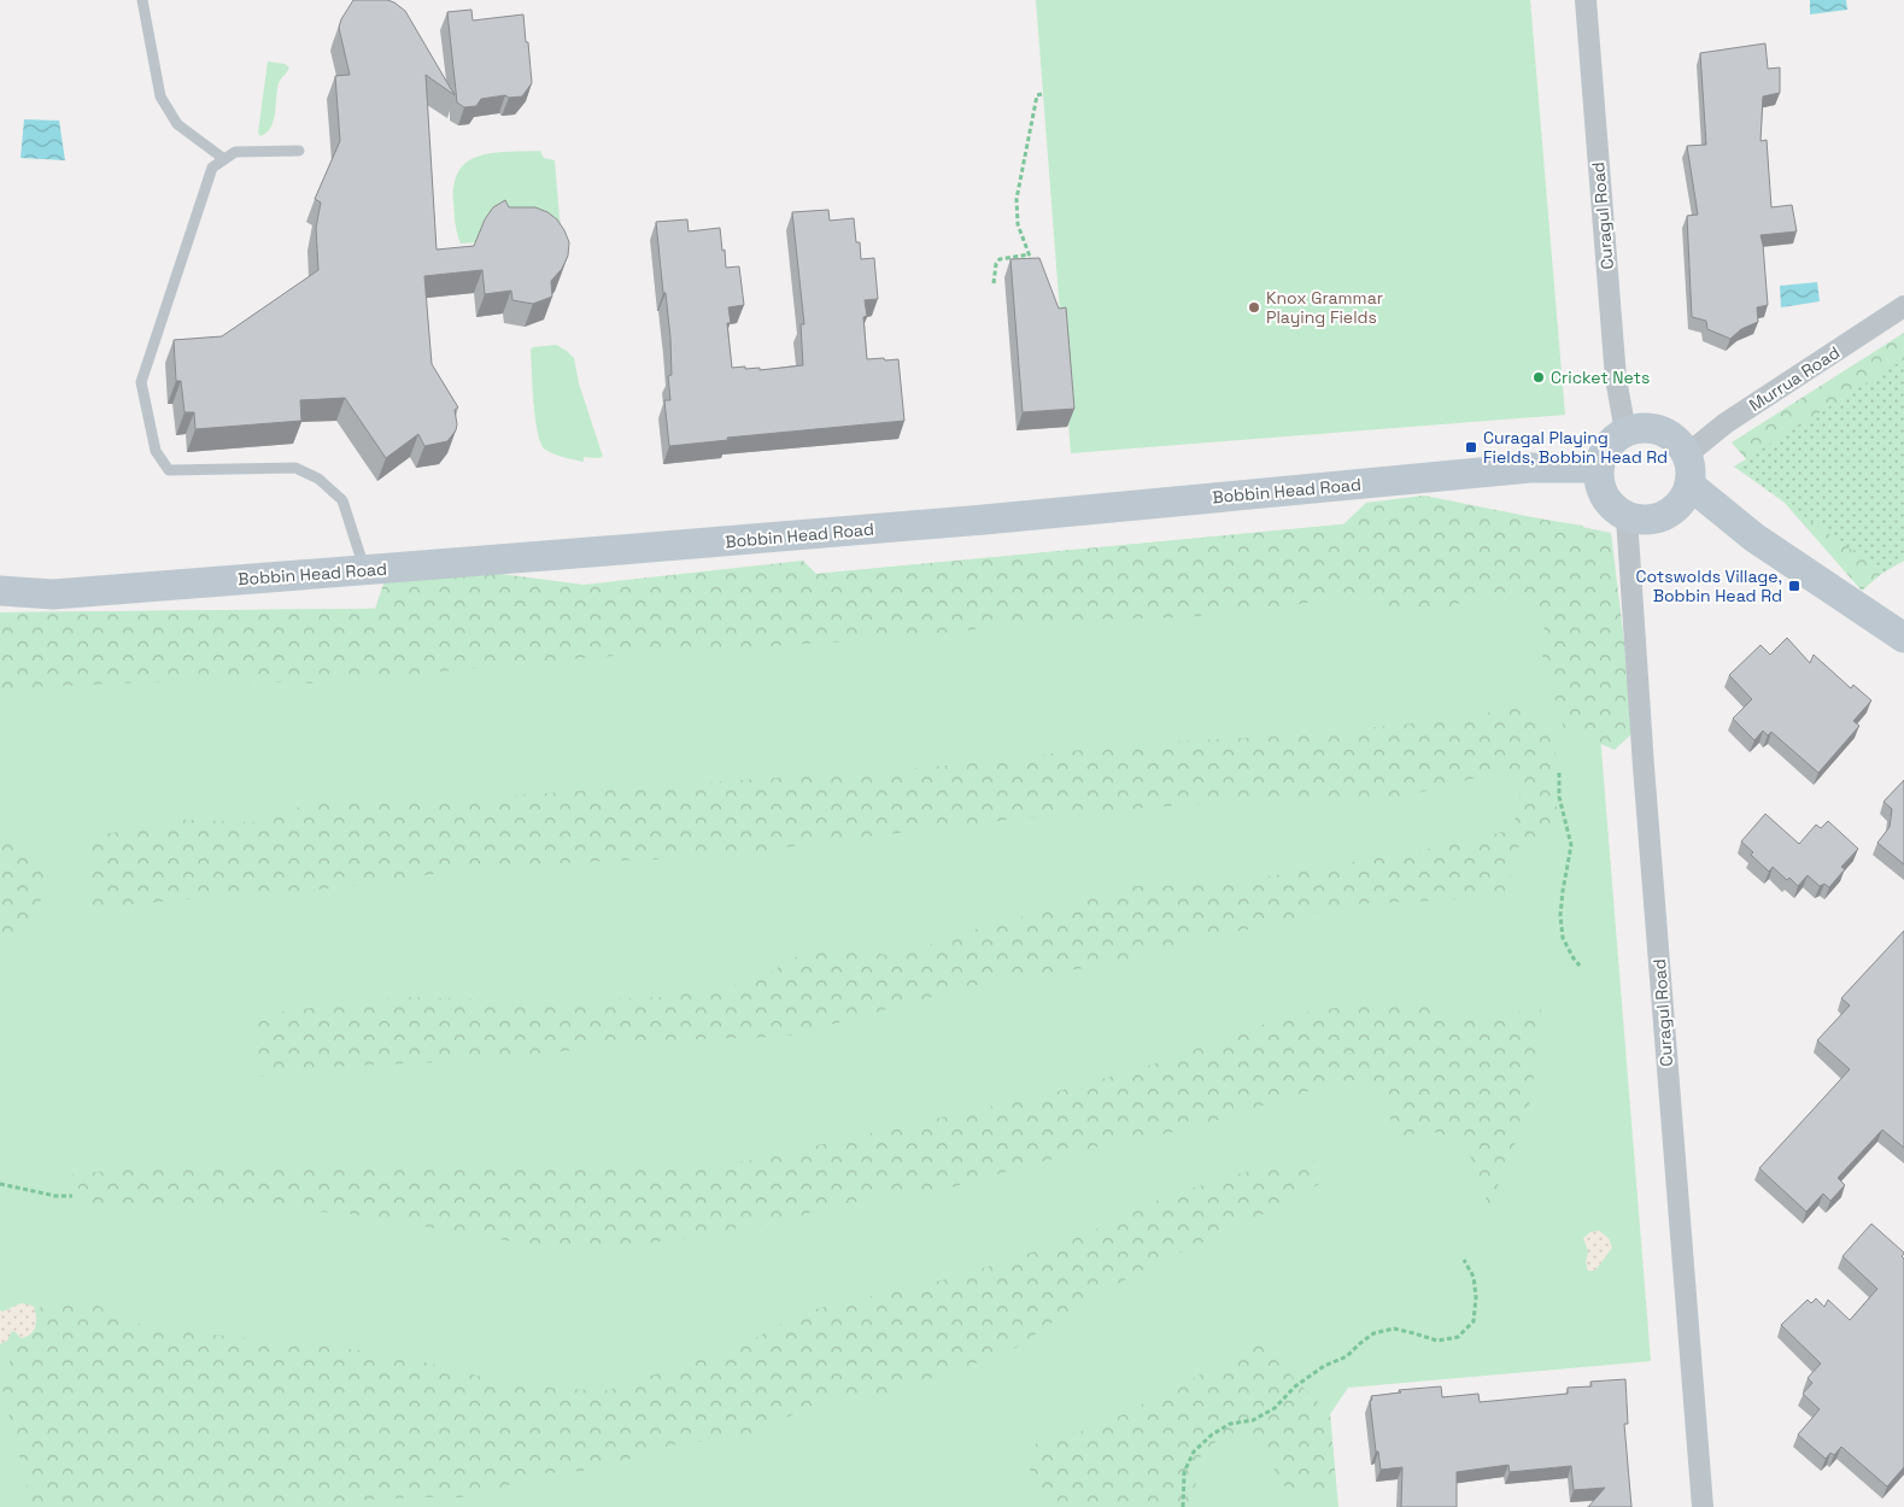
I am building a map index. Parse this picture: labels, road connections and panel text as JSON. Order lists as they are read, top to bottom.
{
  "streets": {
    "main road": ["Bobbin Head Road"],
    "street": ["Curagul Road", "Murrua Road"]
  },
  "crossings": [
    ["Curagul Road", "Murrua Road"],
    ["Curagul Road", "Bobbin Head Road"],
    ["Murrua Road", "Bobbin Head Road"]
  ],
  "places": {
    "other": ["Knox Grammar Playing Fields", "Cricket Nets"],
    "transit": ["Curagal Playing Fields, Bobbin Head Rd", "Cotswolds Village, Bobbin Head Rd"]
  }
}
